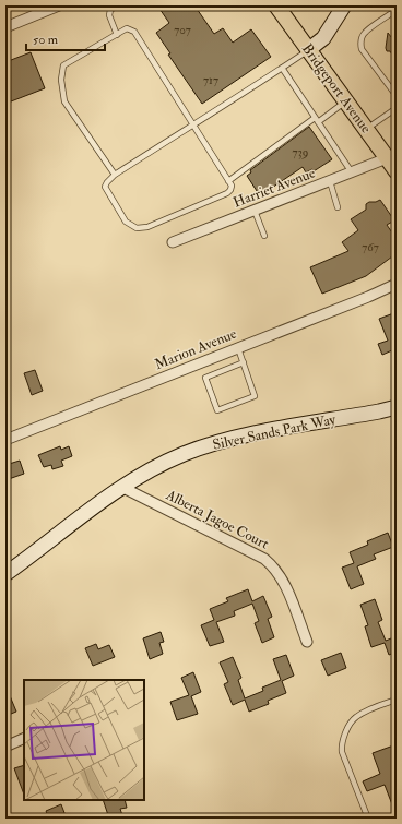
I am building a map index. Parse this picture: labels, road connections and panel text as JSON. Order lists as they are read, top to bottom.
{
  "streets": {
    "main road": ["Bridgeport Avenue"],
    "street": [
      "Harriet Avenue",
      "Marion Avenue",
      "Silver Sands Park Way",
      "Alberta Jagoe Court"
    ]
  },
  "crossings": [
    ["Bridgeport Avenue", "Harriet Avenue"],
    ["Silver Sands Park Way", "Alberta Jagoe Court"]
  ],
  "house_numbers": [
    "707",
    "717",
    "739",
    "767"
  ],
  "scale_bar": "50 m"
}
